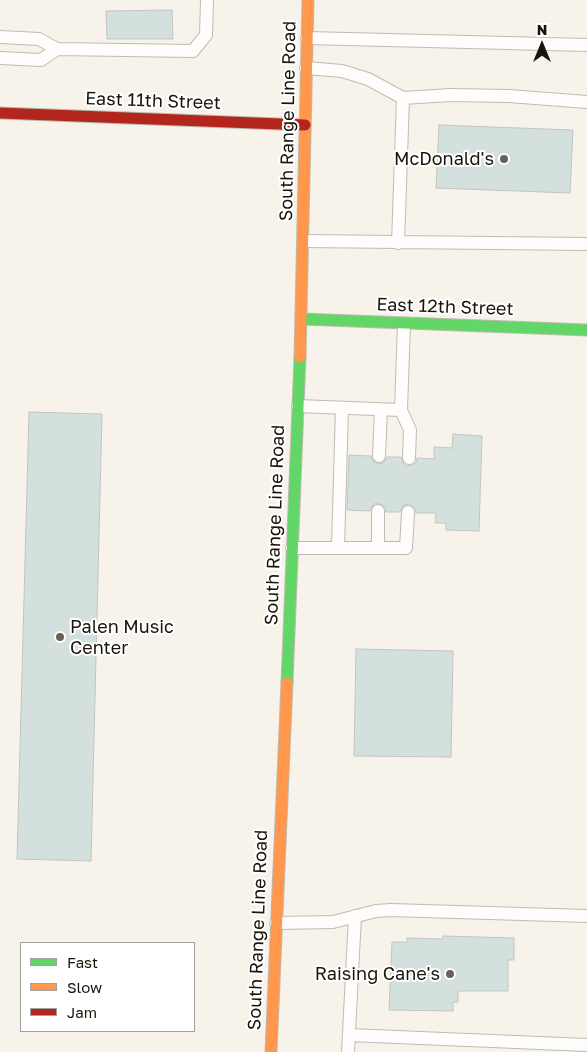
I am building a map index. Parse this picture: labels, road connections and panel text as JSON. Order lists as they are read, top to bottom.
{
  "streets": {
    "main road": ["East 11th Street", "South Range Line Road", "East 12th Street"]
  },
  "crossings": [
    ["East 11th Street", "South Range Line Road"],
    ["South Range Line Road", "East 12th Street"]
  ],
  "places": ["McDonald's", "Palen Music Center", "Raising Cane's"],
  "legend": ["Fast", "Slow", "Jam"],
  "north": "top"
}
